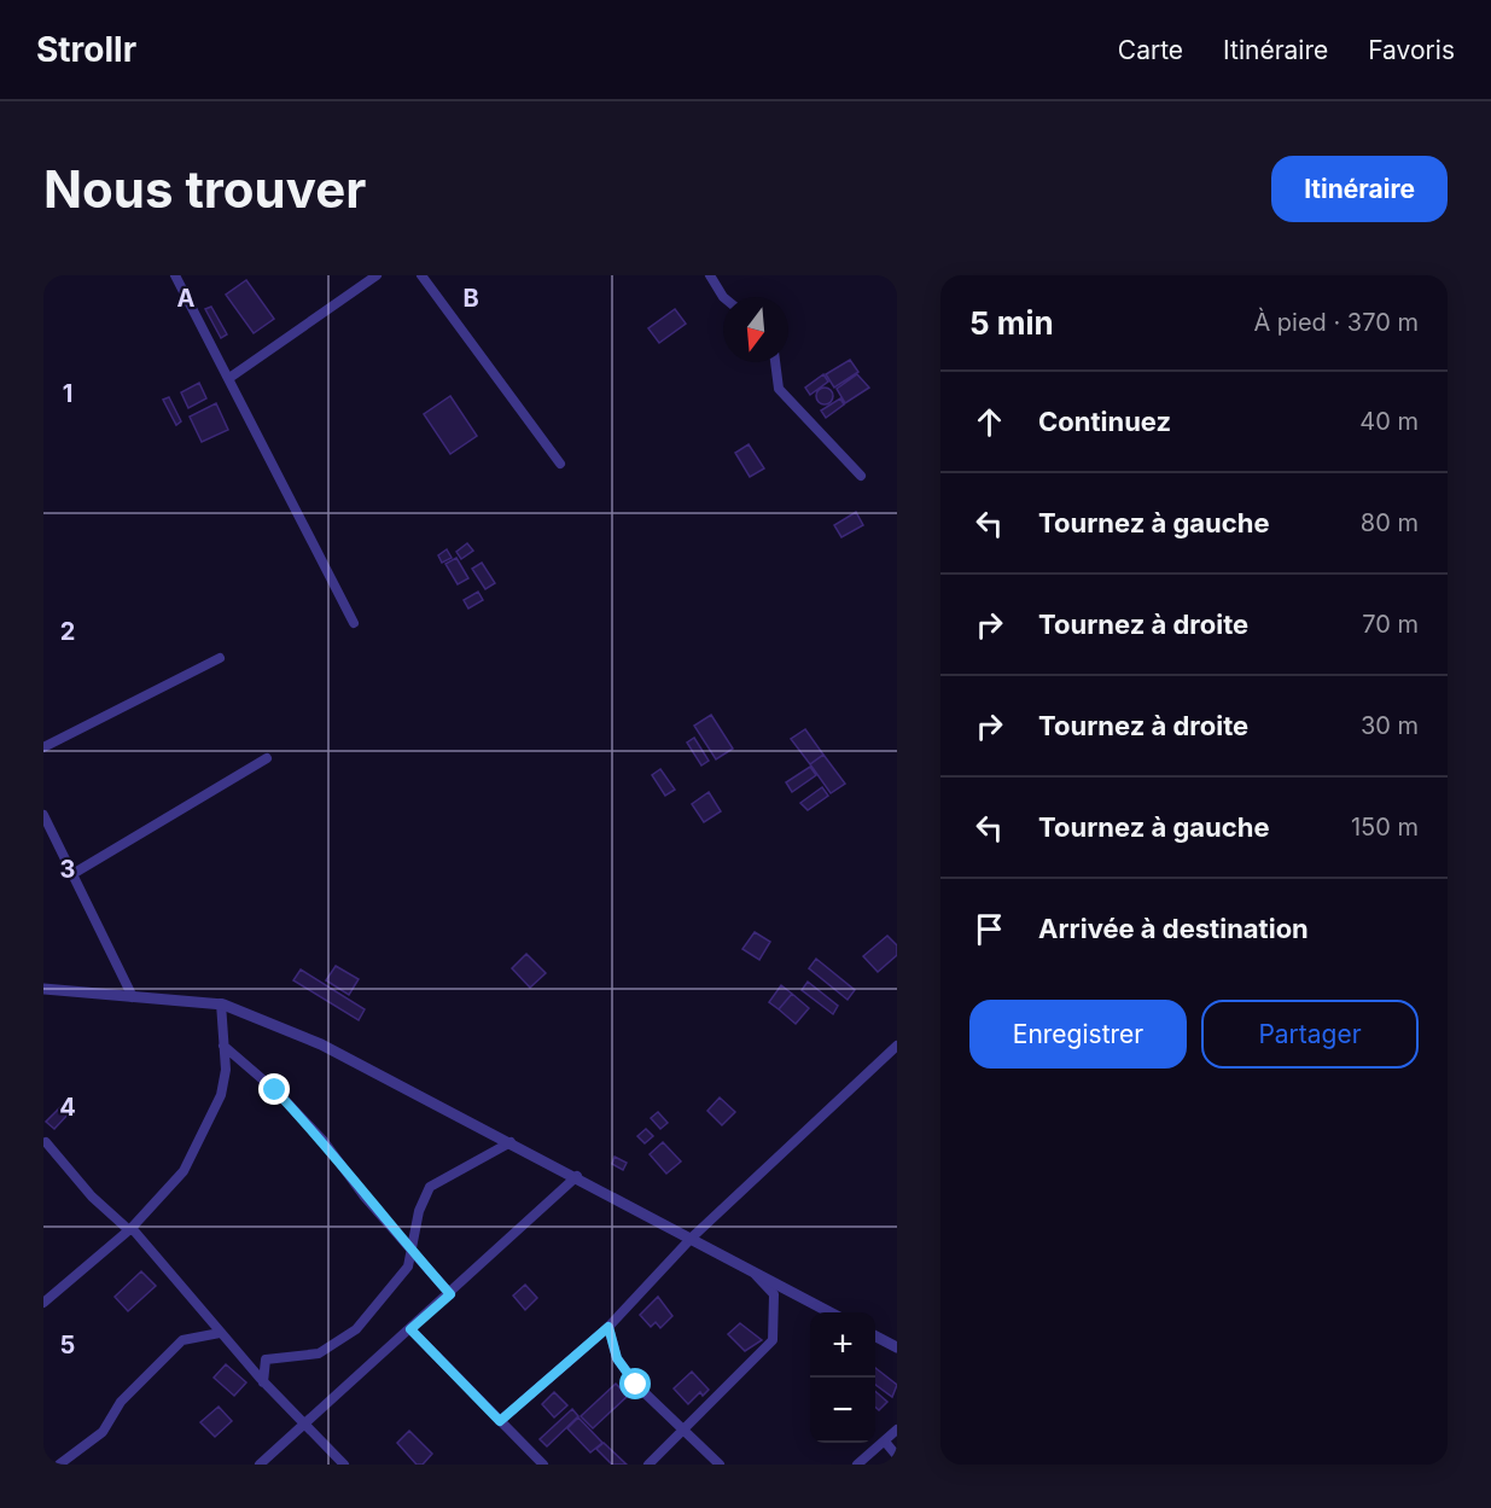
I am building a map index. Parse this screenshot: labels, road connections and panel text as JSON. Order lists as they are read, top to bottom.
{
  "north": "bottom",
  "page": {
    "header": "Strollr",
    "nav": ["Carte", "Itinéraire", "Favoris"],
    "buttons": [
      "Itinéraire",
      ["Enregistrer", "Partager"]
    ],
    "title": "Nous trouver",
    "heading": ["5 min", "À pied · 370 m"],
    "list": [
      ["Continuez", "40 m"],
      ["Tournez à gauche", "80 m"],
      ["Tournez à droite", "70 m"],
      ["Tournez à droite", "30 m"],
      ["Tournez à gauche", "150 m"],
      "Arrivée à destination"
    ],
    "map_buttons": ["+", "−"]
  },
  "grid": {
    "columns": ["A", "B"],
    "rows": [
      "1",
      "2",
      "3",
      "4",
      "5"
    ]
  }
}
